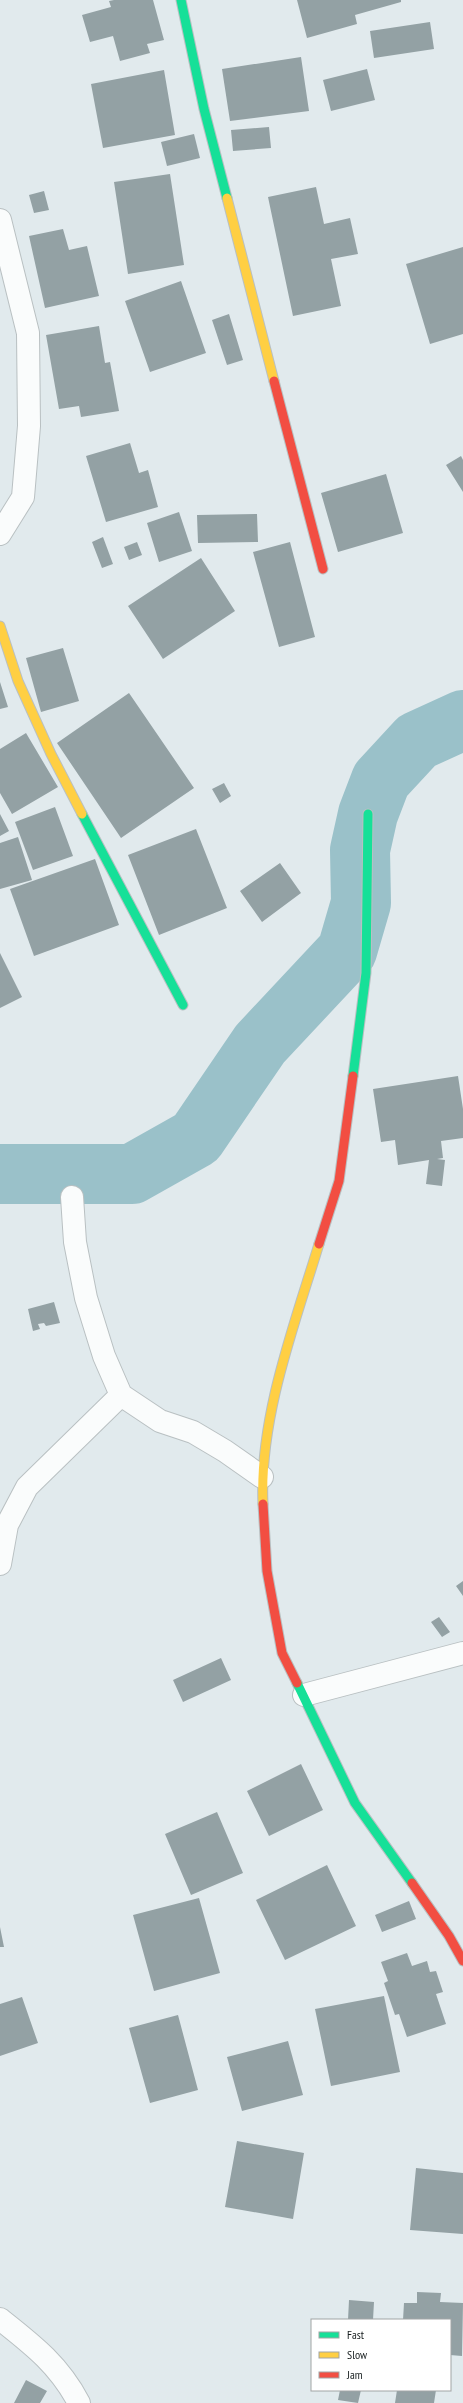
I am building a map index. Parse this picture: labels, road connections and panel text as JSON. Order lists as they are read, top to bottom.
{
  "legend": ["Fast", "Slow", "Jam"]
}
